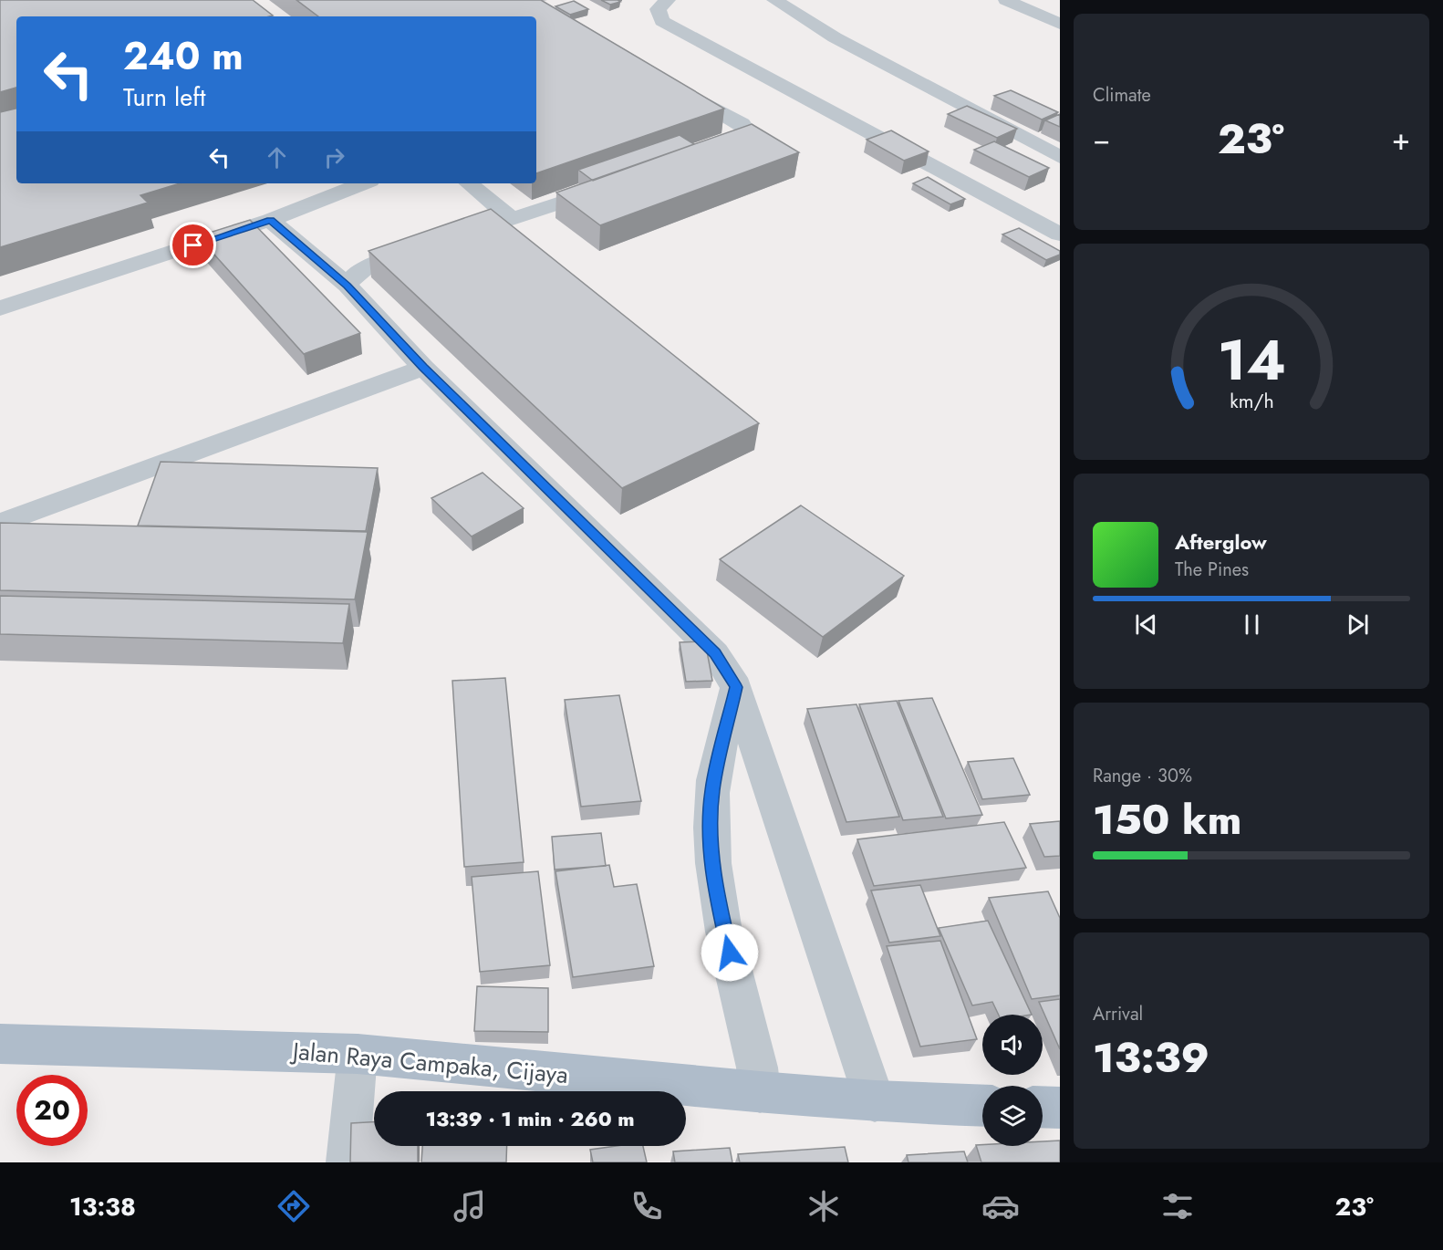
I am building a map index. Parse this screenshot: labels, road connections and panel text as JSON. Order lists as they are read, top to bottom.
{
  "streets": {
    "main road": ["Jalan Raya Campaka, Cijaya"]
  },
  "page": {
    "tile": [
      "Climate",
      ["Range · 30%", "150 km"],
      ["Arrival", "13:39"]
    ],
    "turn": ["240 m", "Turn left"],
    "heat": ["−", "23°", "+"],
    "song": ["Afterglow", "The Pines"],
    "limit": "20",
    "trip": "13:39 · 1 min · 260 m",
    "tabs": ["13:38", "23°"],
    "gauge": ["14", "km/h"]
  }
}
